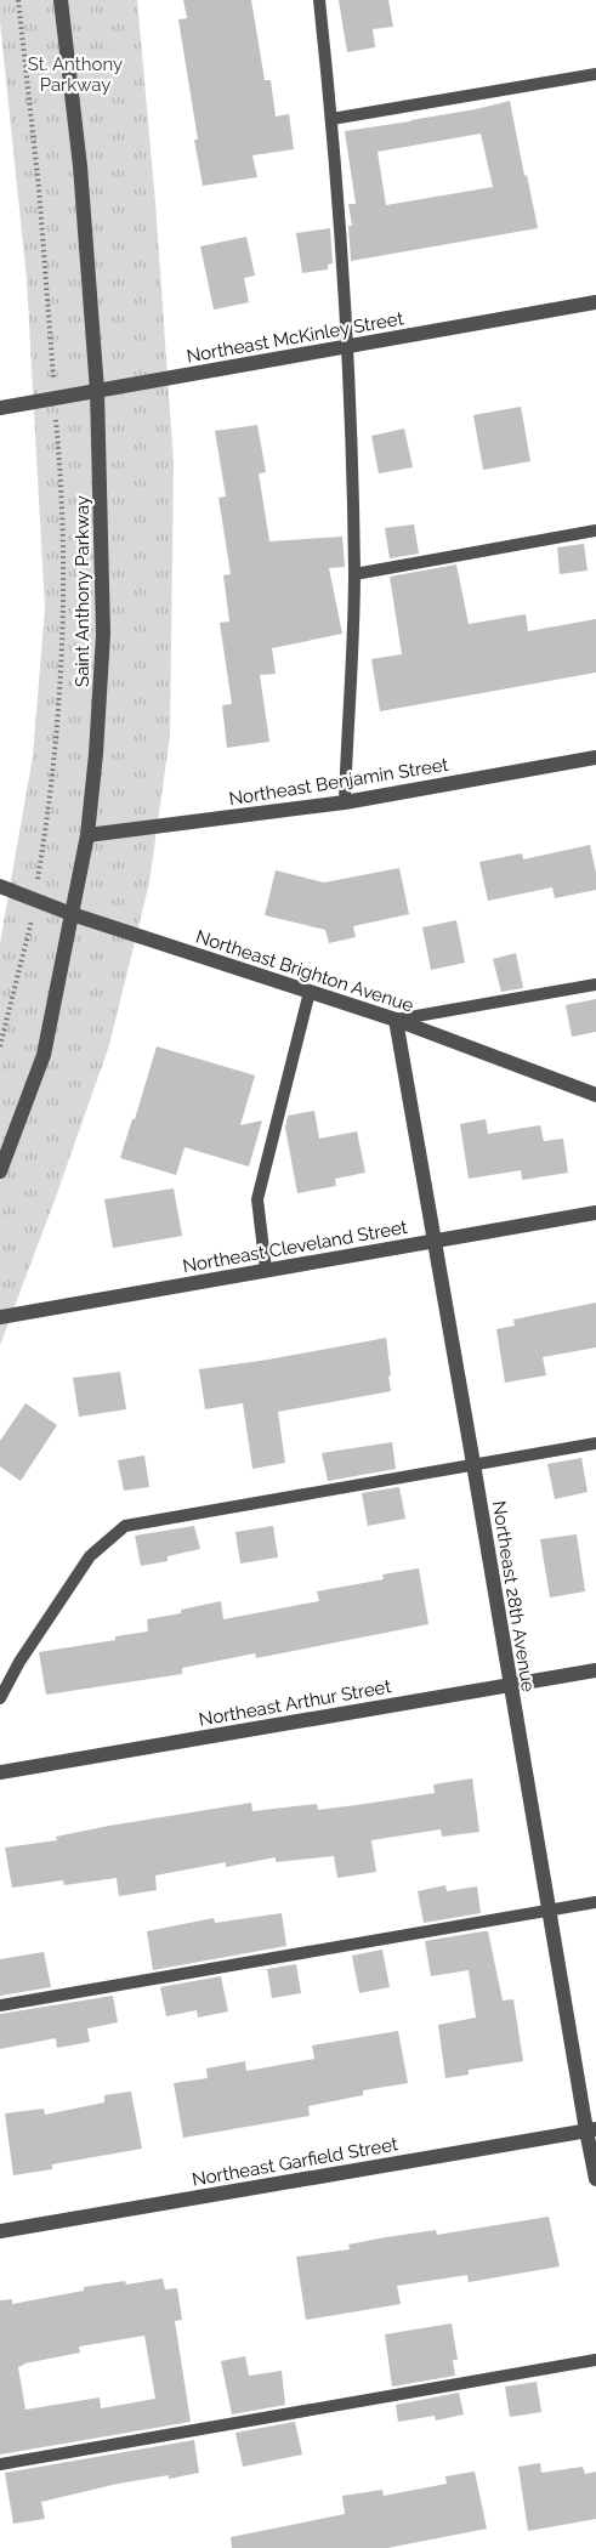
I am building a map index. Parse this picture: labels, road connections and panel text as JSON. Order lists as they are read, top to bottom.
{
  "streets": {
    "street": [
      "Northeast McKinley Street",
      "Saint Anthony Parkway",
      "Northeast Benjamin Street",
      "Northeast Brighton Avenue",
      "Northeast Cleveland Street",
      "Northeast 28th Avenue",
      "Northeast Arthur Street",
      "Northeast Garfield Street"
    ]
  },
  "crossings": [
    ["Northeast McKinley Street", "Saint Anthony Parkway"],
    ["Saint Anthony Parkway", "Northeast Benjamin Street"],
    ["Saint Anthony Parkway", "Northeast Brighton Avenue"],
    ["Northeast Brighton Avenue", "Northeast 28th Avenue"],
    ["Northeast Cleveland Street", "Northeast 28th Avenue"],
    ["Northeast 28th Avenue", "Northeast Arthur Street"],
    ["Northeast 28th Avenue", "Northeast Garfield Street"]
  ],
  "parks": ["St. Anthony Parkway"]
}
